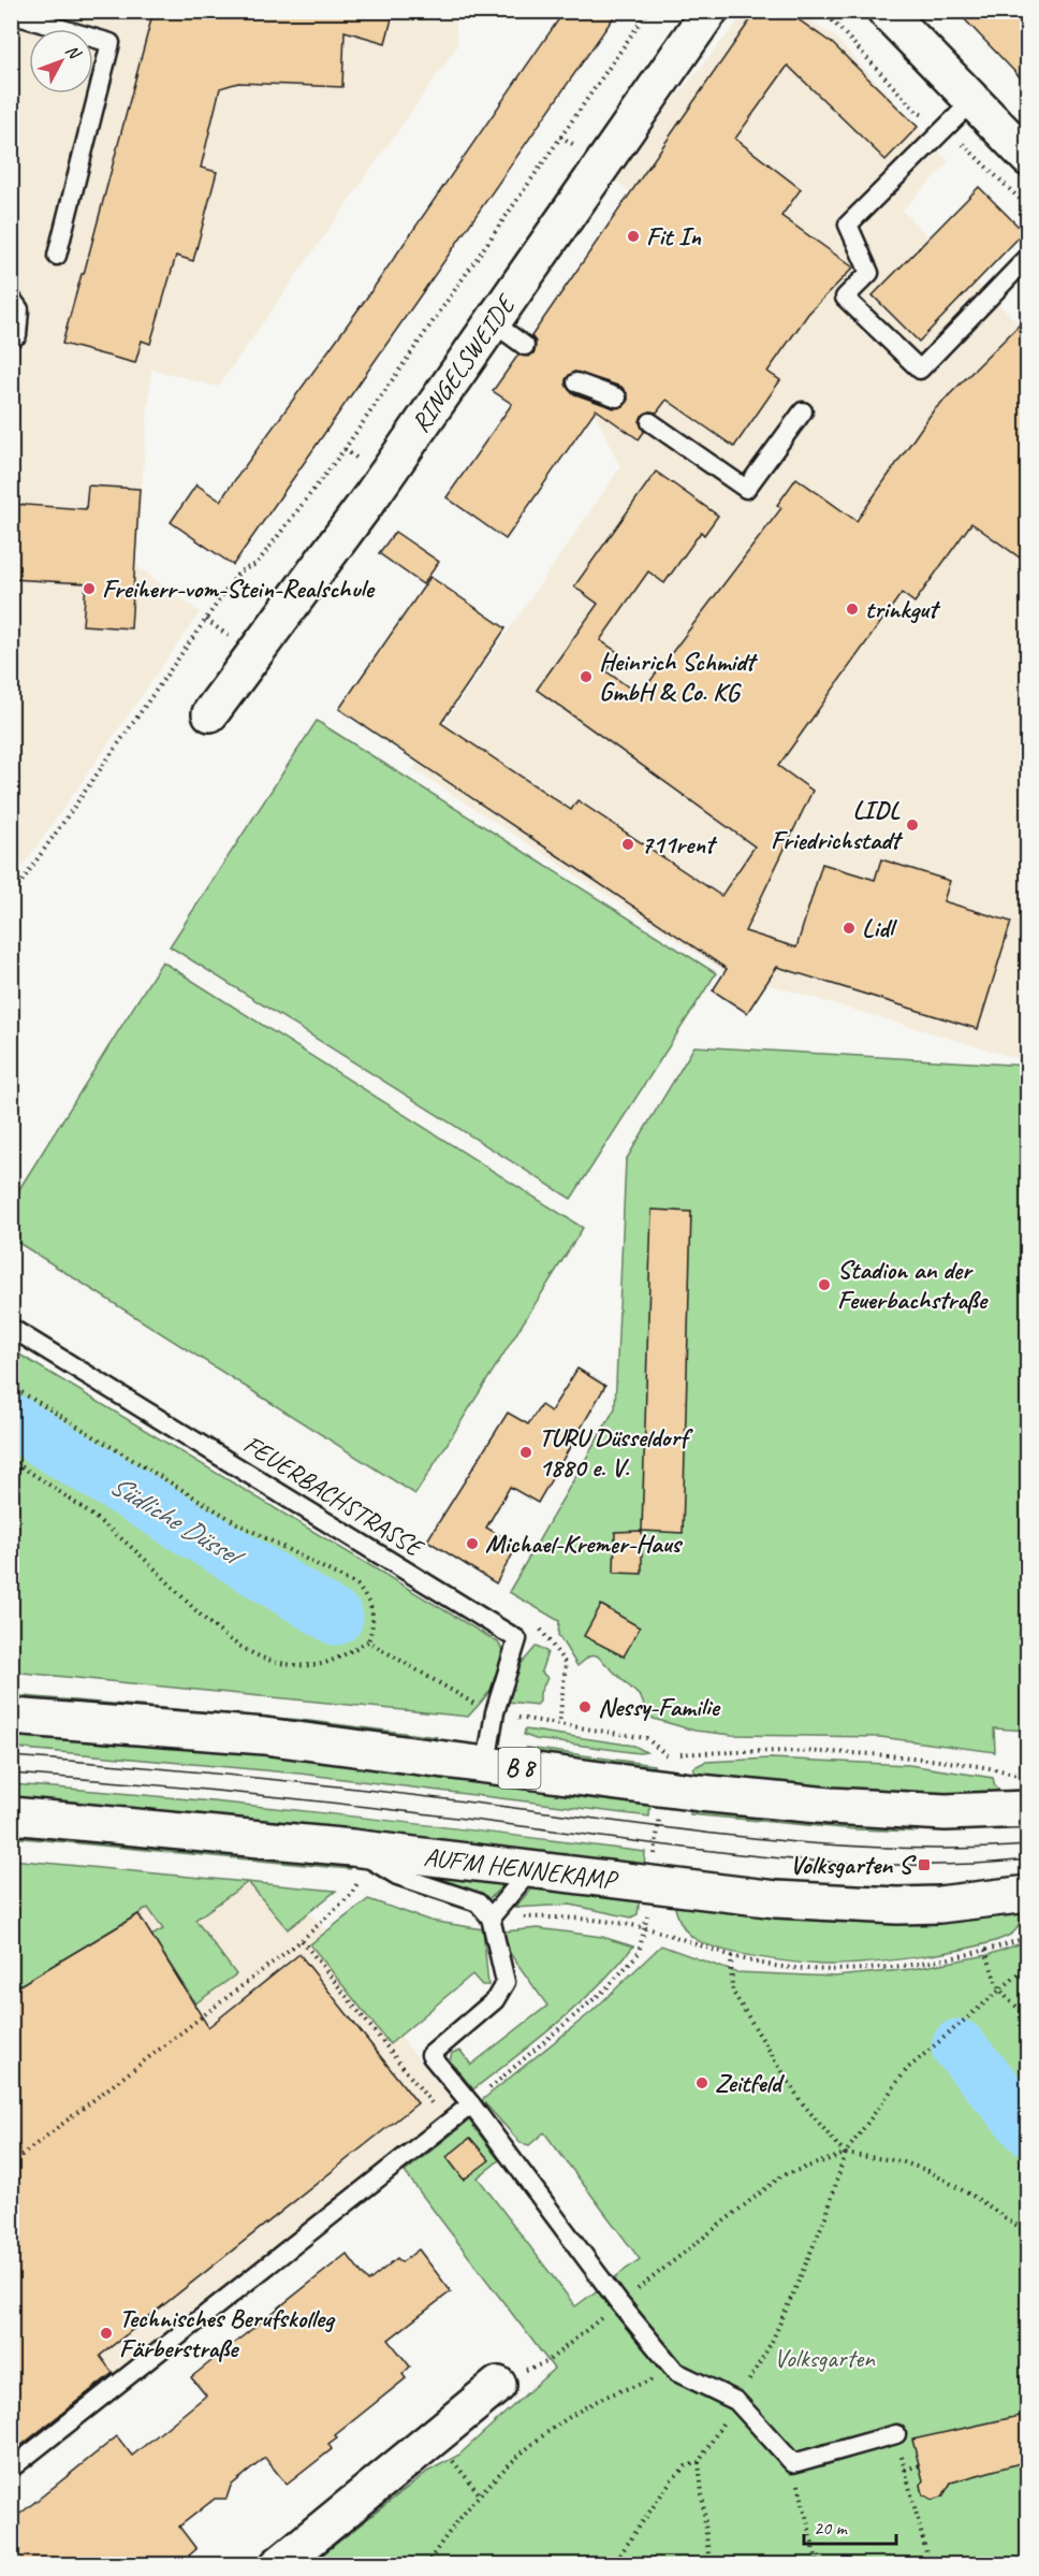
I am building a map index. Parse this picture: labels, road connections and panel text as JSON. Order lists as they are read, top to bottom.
{
  "streets": {
    "main road": ["RINGELSWEIDE", "B 8", "AUF'M HENNEKAMP"],
    "lane": ["FEUERBACHSTRASSE"]
  },
  "crossings": [
    ["FEUERBACHSTRASSE", "B 8"]
  ],
  "water": ["Südliche Düssel"],
  "parks": ["Volksgarten"],
  "places": {
    "other": [
      "Fit In",
      "Freiherr-vom-Stein-Realschule",
      "trinkgut",
      "Heinrich Schmidt GmbH & Co. KG",
      "LIDL Friedrichstadt",
      "711rent",
      "Lidl",
      "Stadion an der Feuerbachstraße",
      "TURU Düsseldorf 1880 e. V.",
      "Michael-Kremer-Haus",
      "Nessy-Familie",
      "Zeitfeld",
      "Technisches Berufskolleg Färberstraße"
    ],
    "transit": ["Volksgarten S"]
  },
  "scale_bar": "20 m",
  "north": "top right"
}
